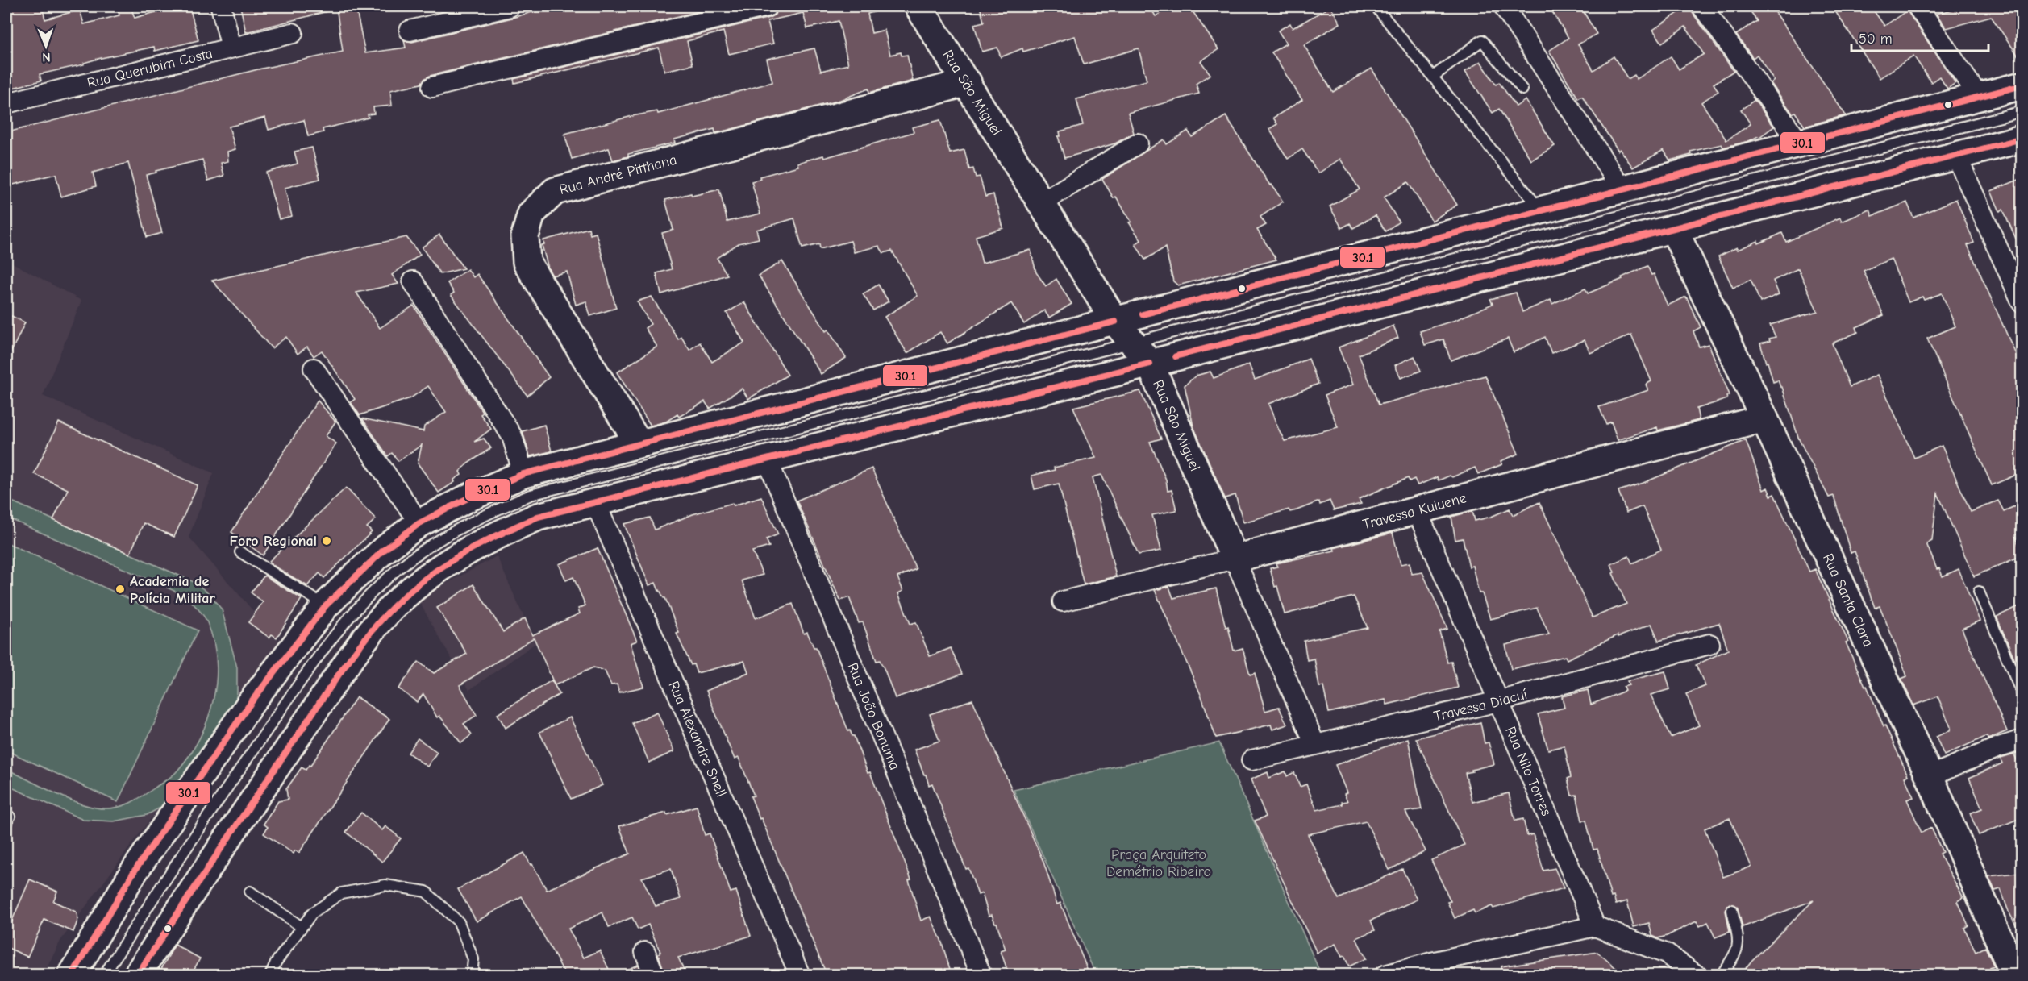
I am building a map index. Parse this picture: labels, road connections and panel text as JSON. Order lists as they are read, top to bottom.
{
  "streets": {
    "main road": [
      "Rua São Miguel",
      "Rua André Pitthana",
      "Travessa Kuluene",
      "Rua Santa Clara"
    ],
    "street": [
      "Rua Querubim Costa",
      "Travessa Diacuí",
      "Rua João Bonuma",
      "Rua Alexandre Snell",
      "Rua Nilo Torres"
    ]
  },
  "crossings": [
    ["Rua São Miguel", "Rua André Pitthana"],
    ["Rua São Miguel", "Travessa Kuluene"],
    ["Rua São Miguel", "Travessa Diacuí"],
    ["Travessa Kuluene", "Rua Santa Clara"],
    ["Travessa Kuluene", "Rua Nilo Torres"],
    ["Travessa Diacuí", "Rua Nilo Torres"]
  ],
  "parks": ["Praça Arquiteto Demétrio Ribeiro"],
  "places": ["Foro Regional", "Academia de Polícia Militar"],
  "lines": ["transit line 30.1"],
  "scale_bar": "50 m",
  "north": "bottom"
}
